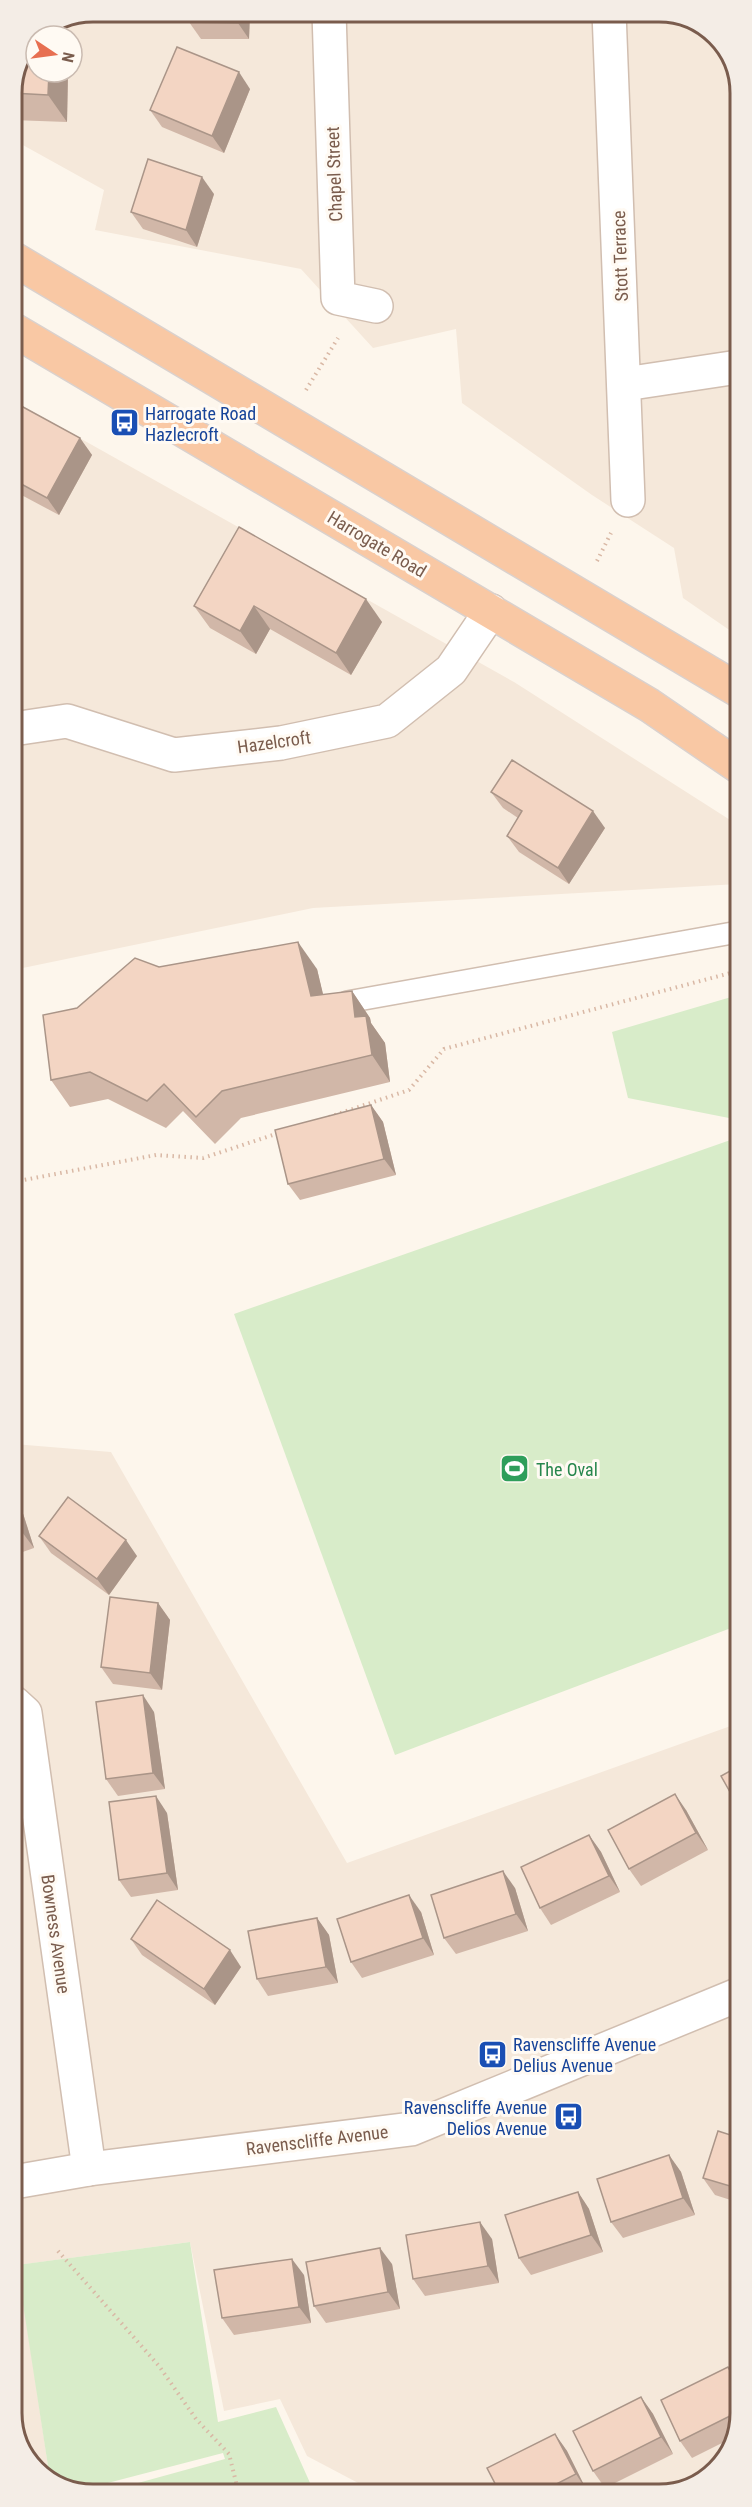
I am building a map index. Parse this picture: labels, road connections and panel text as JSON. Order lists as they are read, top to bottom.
{
  "streets": {
    "highway": ["Harrogate Road"],
    "street": [
      "Chapel Street",
      "Stott Terrace",
      "Hazelcroft",
      "Bowness Avenue",
      "Ravenscliffe Avenue"
    ]
  },
  "crossings": [
    ["Harrogate Road", "Hazelcroft"],
    ["Bowness Avenue", "Ravenscliffe Avenue"]
  ],
  "places": {
    "bus stop": ["Harrogate Road Hazlecroft", "Ravenscliffe Avenue Delius Avenue", "Ravenscliffe Avenue Delios Avenue"],
    "sports": ["The Oval"]
  },
  "north": "right"
}
